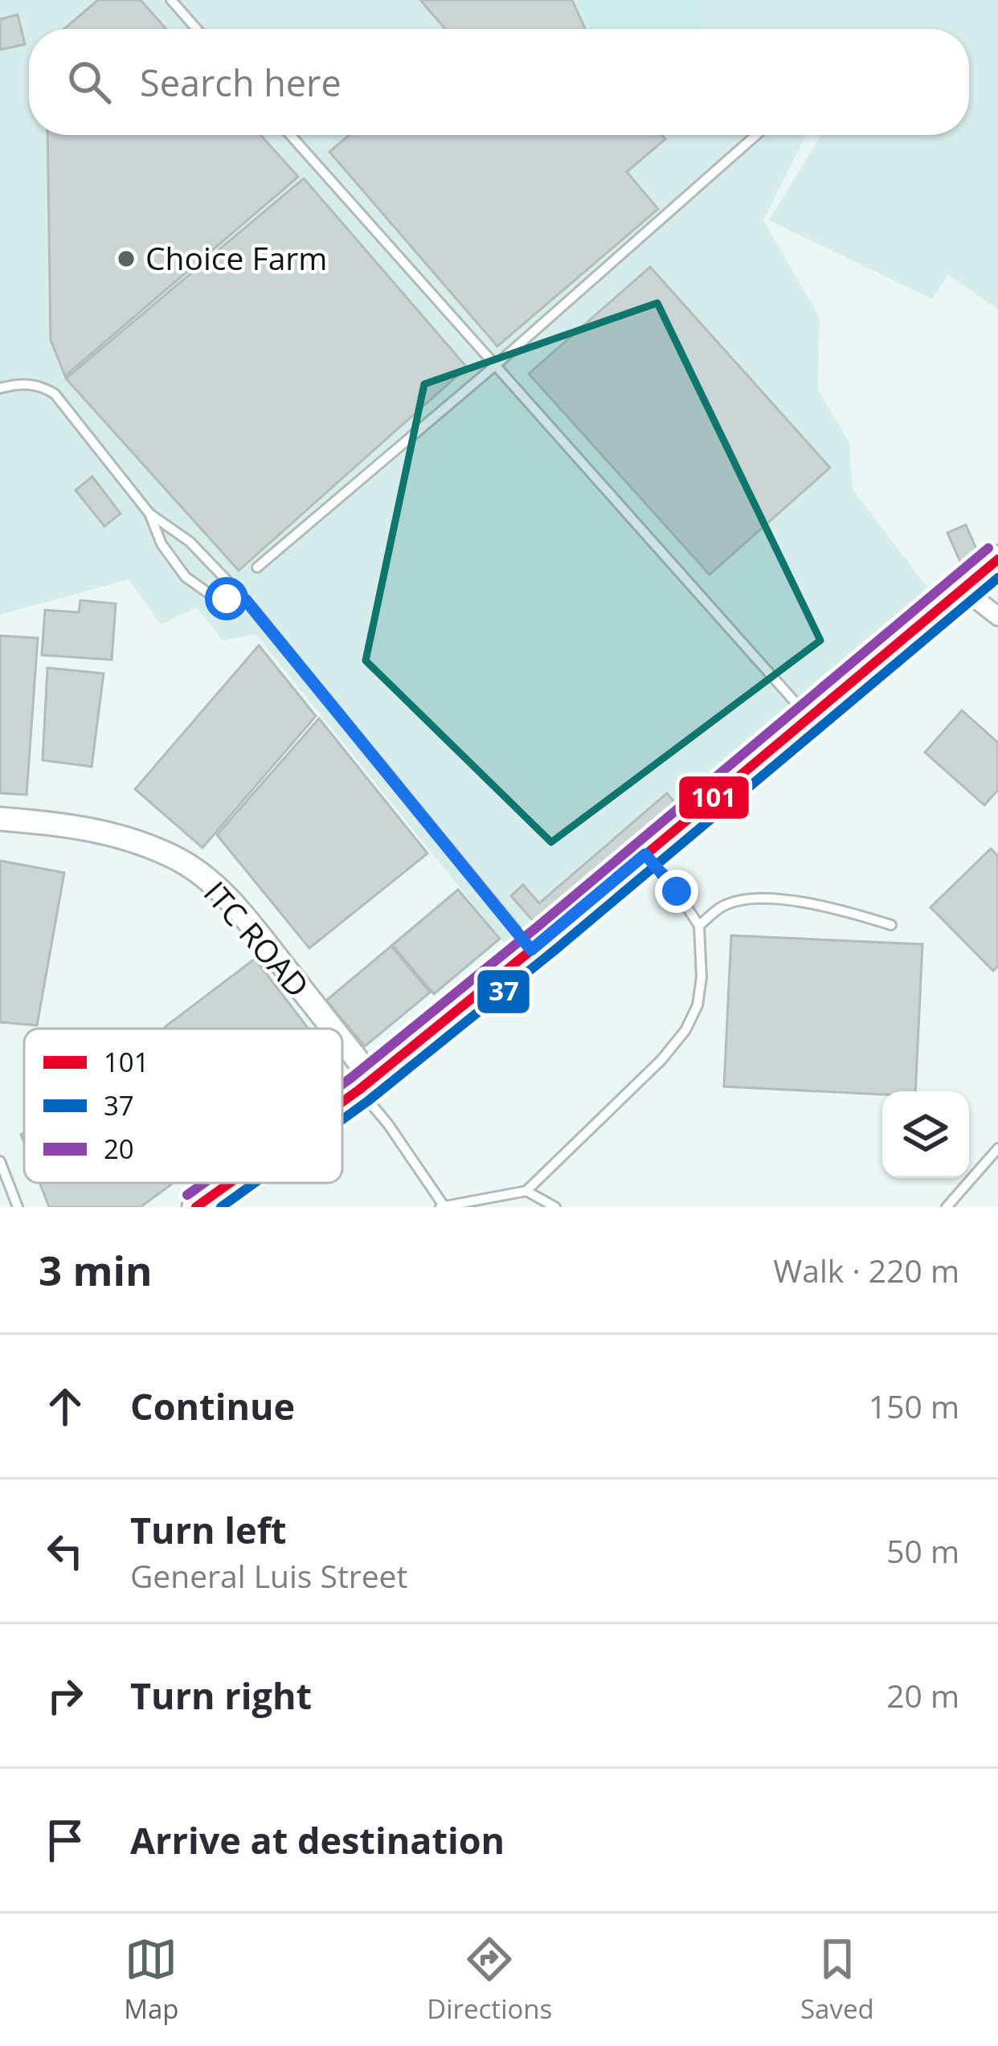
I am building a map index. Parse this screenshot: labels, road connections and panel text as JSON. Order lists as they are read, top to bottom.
{
  "streets": {
    "street": ["ITC ROAD"]
  },
  "places": ["Choice Farm"],
  "lines": ["transit line 20", "transit line 101", "transit line 37"],
  "legend": ["101", "37", "20"],
  "page": {
    "search": "Search here",
    "heading": ["3 min", "Walk · 220 m"],
    "list": [
      ["Continue", "150 m"],
      ["Turn left", "General Luis Street", "50 m"],
      ["Turn right", "20 m"],
      "Arrive at destination"
    ],
    "nav": ["Map", "Directions", "Saved"]
  }
}
